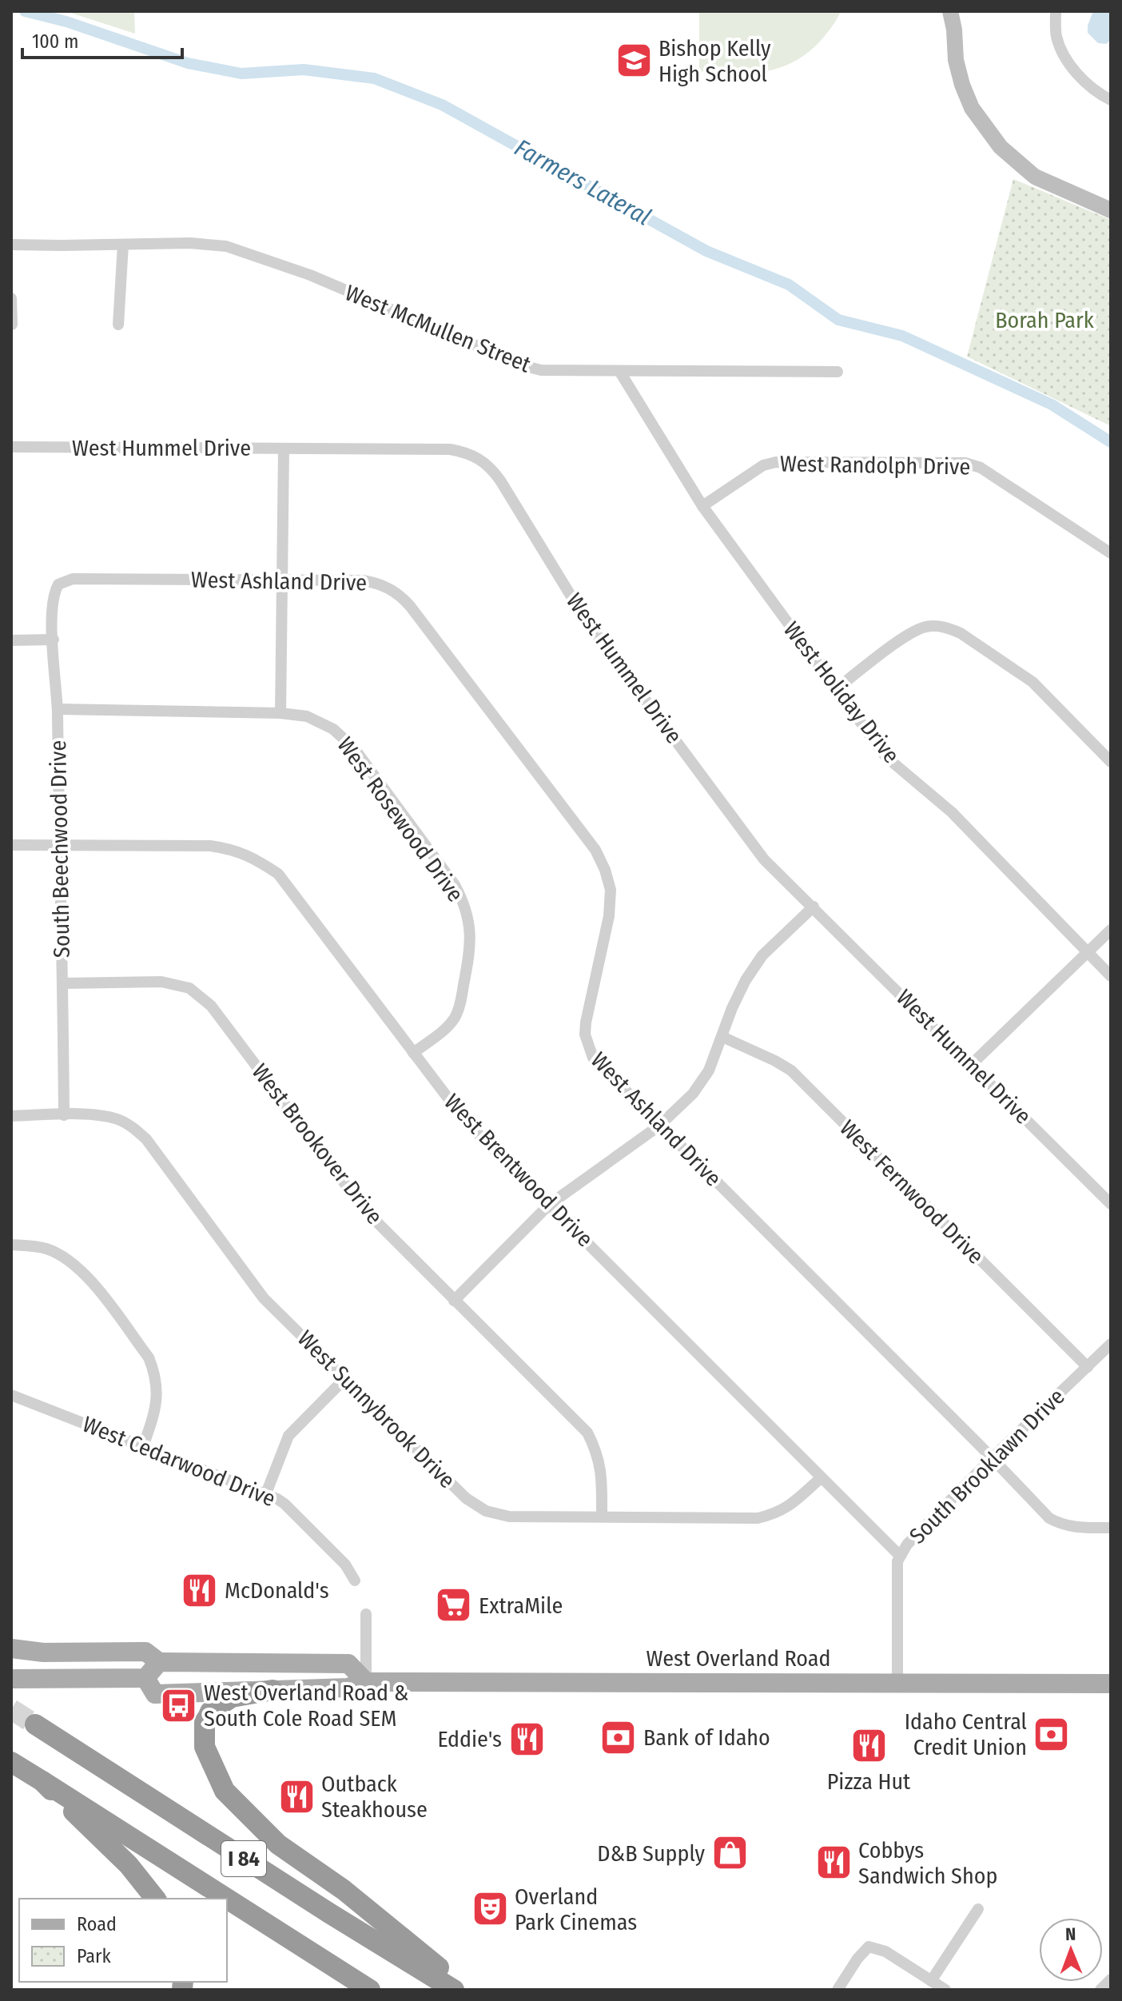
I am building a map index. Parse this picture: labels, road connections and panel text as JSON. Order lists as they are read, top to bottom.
{
  "streets": {
    "highway": ["I 84"],
    "main road": ["West Overland Road"],
    "street": [
      "West McMullen Street",
      "West Hummel Drive",
      "West Randolph Drive",
      "West Ashland Drive",
      "West Holiday Drive",
      "West Rosewood Drive",
      "South Beechwood Drive",
      "West Brookover Drive",
      "West Brentwood Drive",
      "West Fernwood Drive",
      "West Sunnybrook Drive",
      "West Cedarwood Drive",
      "South Brooklawn Drive"
    ]
  },
  "crossings": [
    ["West McMullen Street", "West Holiday Drive"],
    ["West Randolph Drive", "West Holiday Drive"],
    ["West Ashland Drive", "South Beechwood Drive"],
    ["West Ashland Drive", "South Brooklawn Drive"],
    ["West Rosewood Drive", "South Beechwood Drive"],
    ["West Rosewood Drive", "West Brentwood Drive"],
    ["South Beechwood Drive", "West Brookover Drive"],
    ["South Beechwood Drive", "West Brentwood Drive"],
    ["South Beechwood Drive", "West Sunnybrook Drive"],
    ["West Brookover Drive", "West Sunnybrook Drive"],
    ["West Brentwood Drive", "West Sunnybrook Drive"],
    ["West Brentwood Drive", "South Brooklawn Drive"],
    ["West Fernwood Drive", "South Brooklawn Drive"],
    ["South Brooklawn Drive", "West Overland Road"]
  ],
  "water": ["Farmers Lateral"],
  "parks": ["Borah Park"],
  "places": {
    "school or university": ["Bishop Kelly High School"],
    "restaurant": [
      "McDonald's",
      "Eddie's",
      "Pizza Hut",
      "Outback Steakhouse",
      "Cobbys Sandwich Shop"
    ],
    "supermarket": ["ExtraMile"],
    "bus stop": ["West Overland Road & South Cole Road SEM"],
    "bank": ["Idaho Central Credit Union", "Bank of Idaho"],
    "shop": ["D&B Supply"],
    "theatre": ["Overland Park Cinemas"]
  },
  "legend": ["Road", "Park"],
  "scale_bar": "100 m",
  "north": "top"
}
